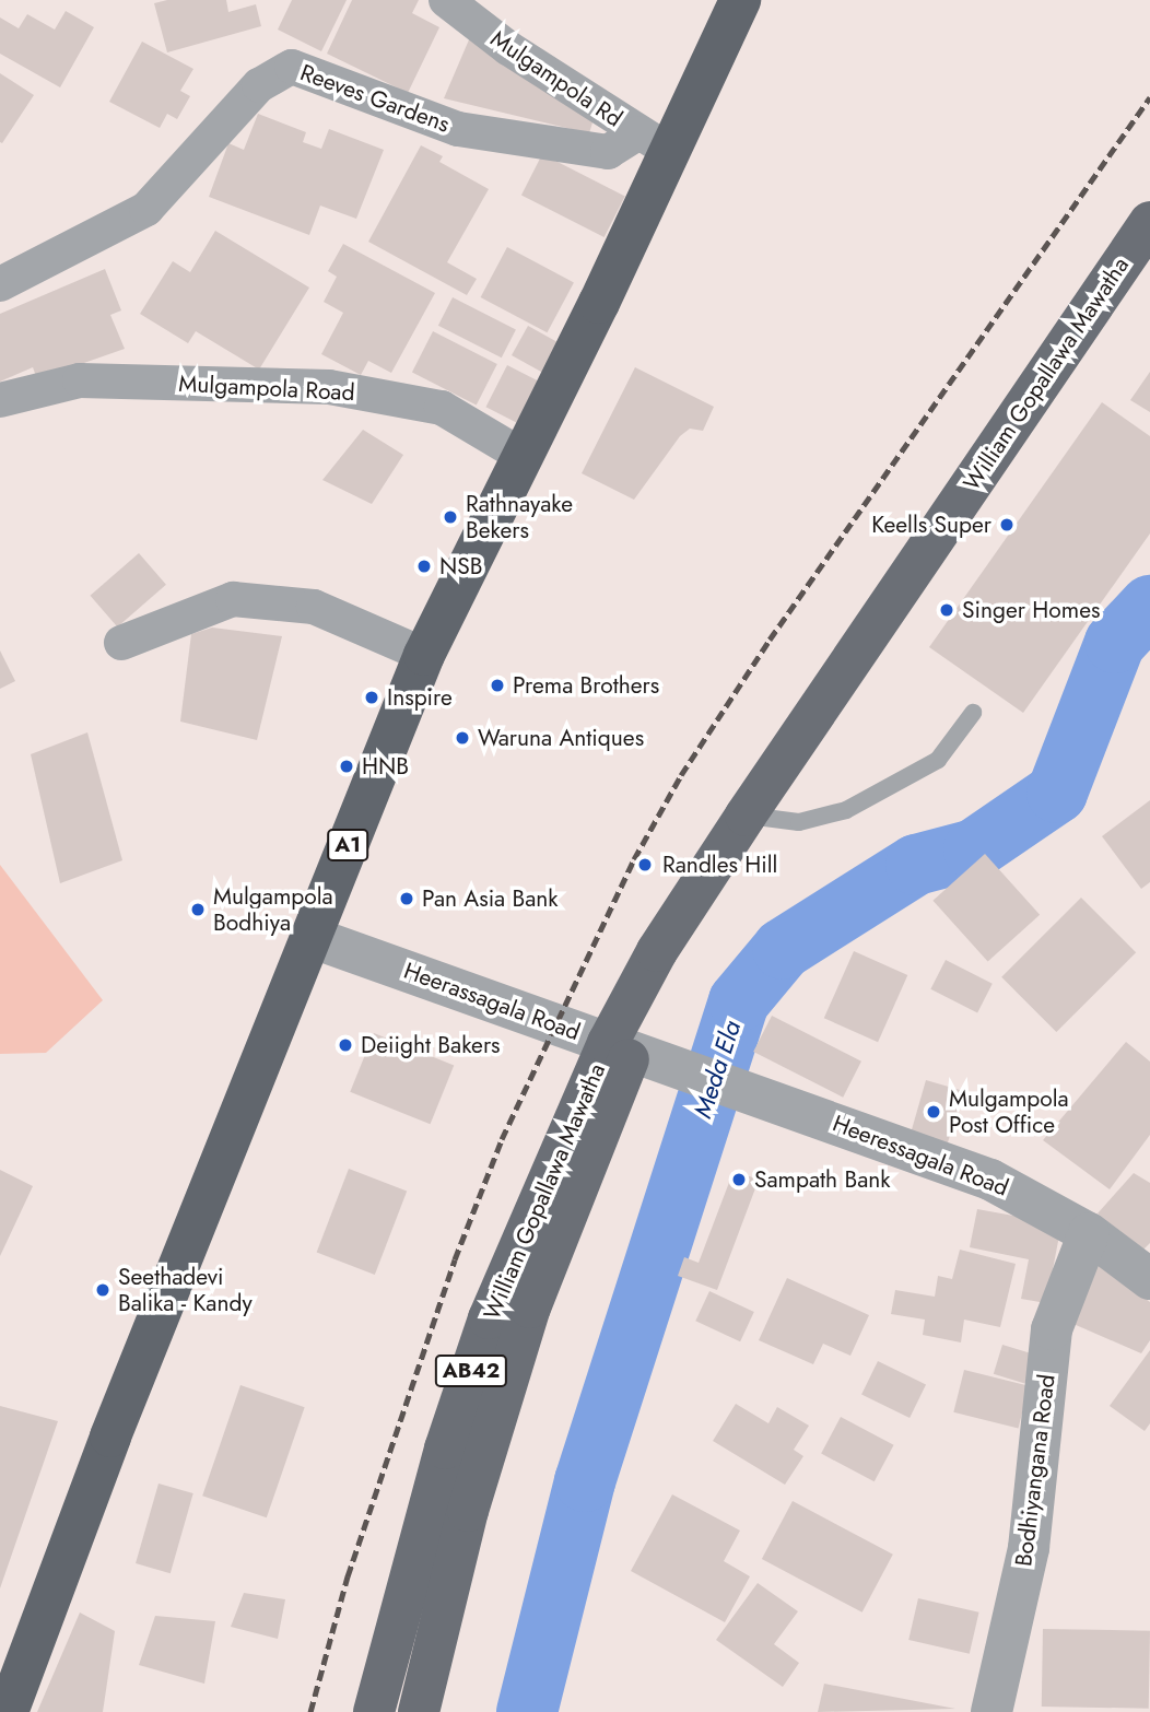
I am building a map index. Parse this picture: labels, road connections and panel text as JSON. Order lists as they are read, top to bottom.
{
  "streets": {
    "highway": ["A1"],
    "main road": ["William Gopallawa Mawatha", "AB42"],
    "street": [
      "Mulgampola Rd",
      "Reeves Gardens",
      "Mulgampola Road",
      "Heerassagala Road",
      "Heeressagala Road",
      "Bodhiyangana Road"
    ]
  },
  "crossings": [
    ["Mulgampola Rd", "Reeves Gardens"],
    ["Mulgampola Rd", "A1"],
    ["Reeves Gardens", "A1"],
    ["William Gopallawa Mawatha", "Heerassagala Road"],
    ["Mulgampola Road", "A1"],
    ["A1", "Heerassagala Road"],
    ["Heerassagala Road", "Heeressagala Road"],
    ["Heeressagala Road", "Bodhiyangana Road"]
  ],
  "water": ["Meda Ela"],
  "places": [
    "Rathnayake Bekers",
    "Keells Super",
    "NSB",
    "Singer Homes",
    "Prema Brothers",
    "Inspire",
    "Waruna Antiques",
    "HNB",
    "Randles Hill",
    "Pan Asia Bank",
    "Mulgampola Bodhiya",
    "Deiight Bakers",
    "Mulgampola Post Office",
    "Sampath Bank",
    "Seethadevi Balika - Kandy"
  ]
}
